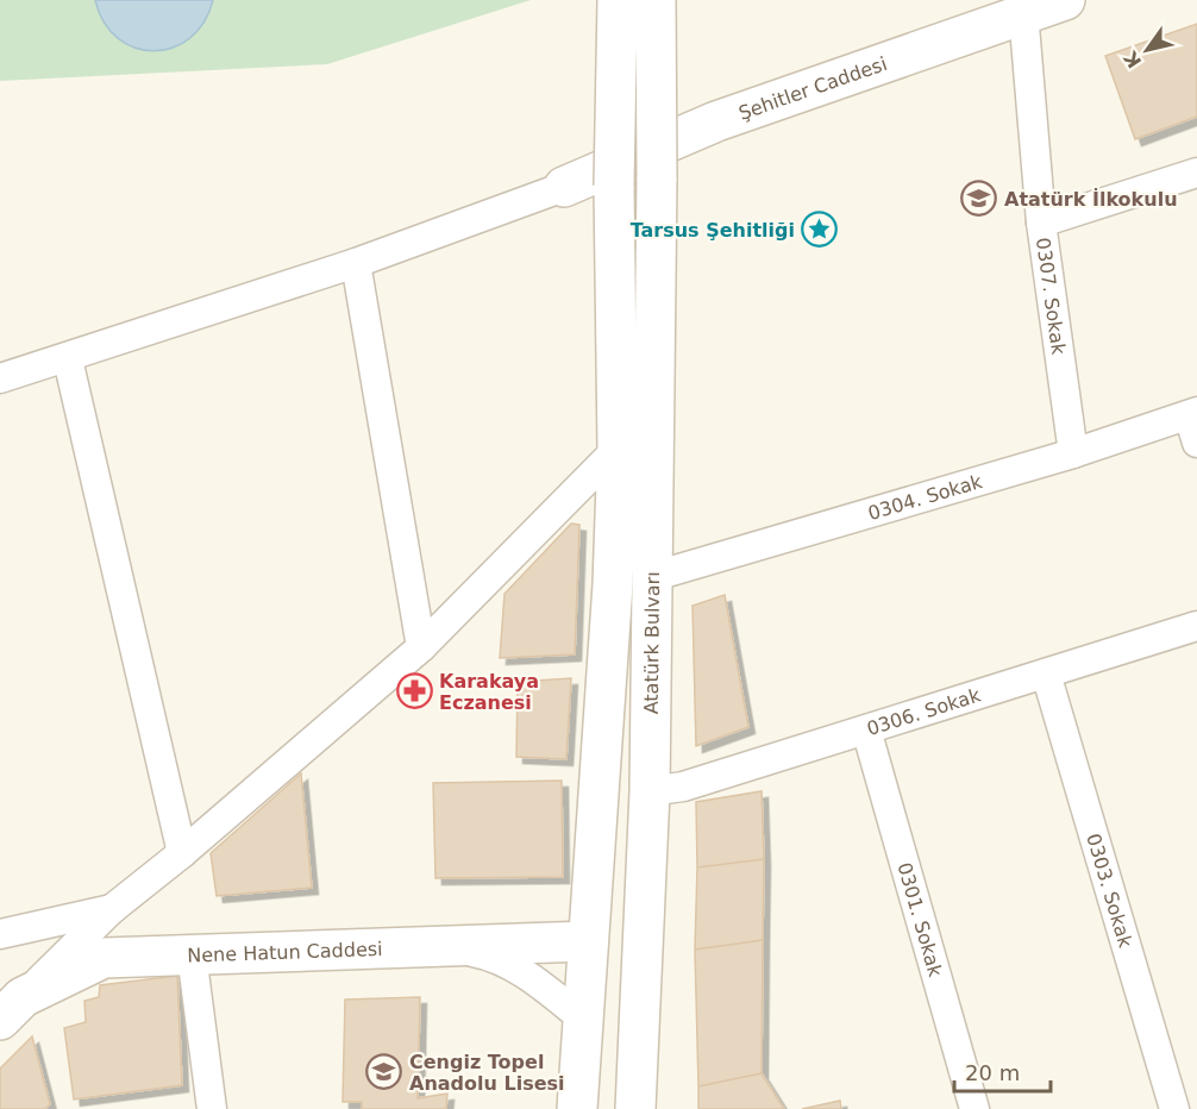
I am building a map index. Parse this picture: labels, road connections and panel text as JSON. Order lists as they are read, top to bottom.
{
  "streets": {
    "main road": ["Şehitler Caddesi", "Atatürk Bulvarı", "Nene Hatun Caddesi"],
    "street": [
      "0307. Sokak",
      "0304. Sokak",
      "0306. Sokak",
      "0303. Sokak",
      "0301. Sokak"
    ]
  },
  "crossings": [
    ["Şehitler Caddesi", "0307. Sokak"],
    ["0307. Sokak", "0304. Sokak"],
    ["0304. Sokak", "Atatürk Bulvarı"],
    ["Atatürk Bulvarı", "0306. Sokak"],
    ["0306. Sokak", "0303. Sokak"],
    ["0306. Sokak", "0301. Sokak"]
  ],
  "places": {
    "school or university": ["Atatürk İlkokulu", "Cengiz Topel Anadolu Lisesi"],
    "place": ["Tarsus Şehitliği"],
    "pharmacy": ["Karakaya Eczanesi"]
  },
  "scale_bar": "20 m",
  "north": "bottom left"
}
